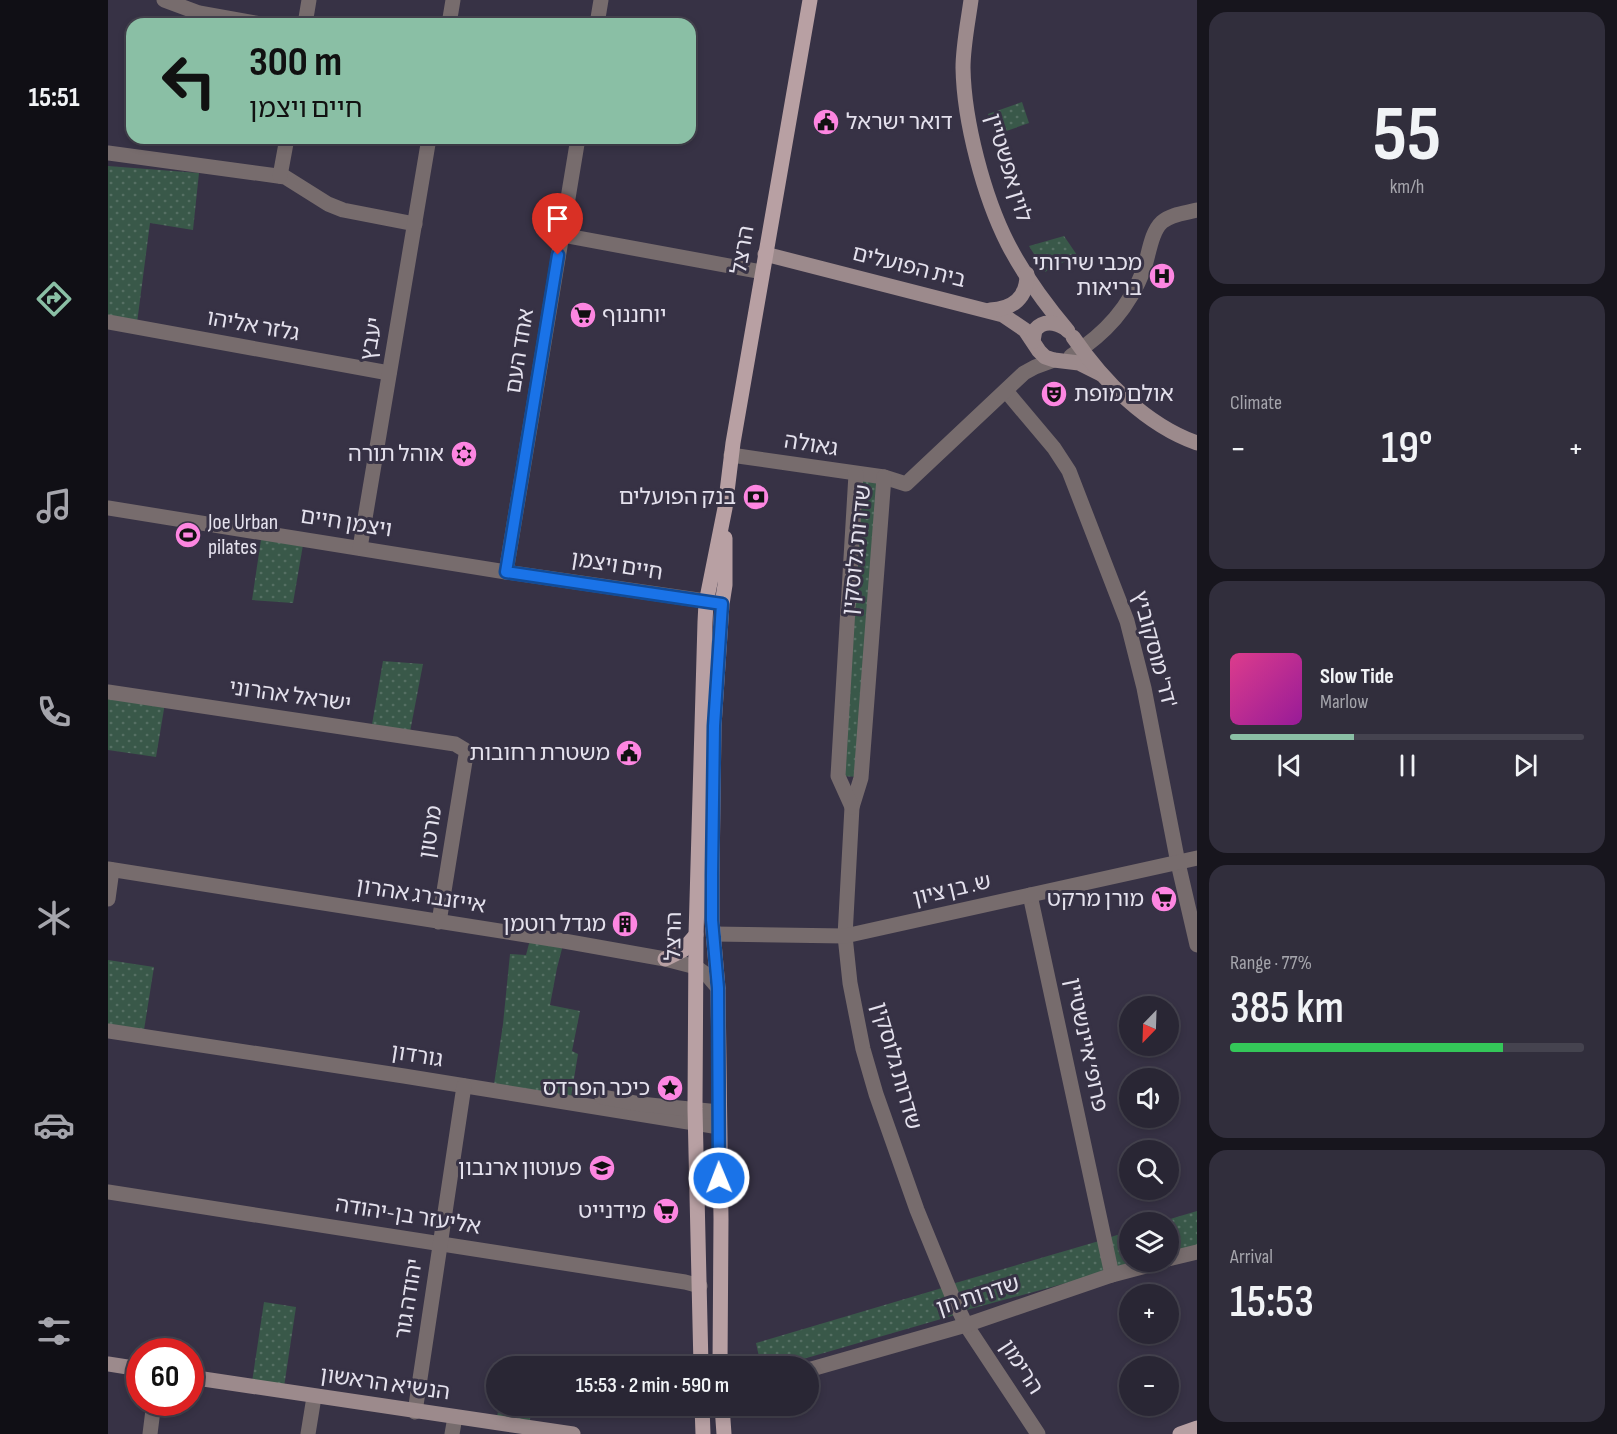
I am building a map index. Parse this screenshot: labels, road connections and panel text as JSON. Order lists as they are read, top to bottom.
{
  "streets": {
    "main road": ["הרצל"],
    "street": [
      "לוין אפשטיין",
      "בית הפועלים",
      "גלזר אליהו",
      "יעבץ",
      "אחד העם",
      "גאולה",
      "ויצמן חיים",
      "שדרות גלוסקין",
      "חיים ויצמן",
      "דר' מוסקוביץ'",
      "ישראל אהרוני",
      "מרטון",
      "ש. בן ציון",
      "אייזנברג אהרון",
      "פרופ׳ איינשטיין",
      "גורדון",
      "אליעזר בן-יהודה",
      "שדרות חן",
      "יהודה גור",
      "הרימון",
      "הנשיא הראשון"
    ]
  },
  "crossings": [
    ["לוין אפשטיין", "בית הפועלים"],
    ["לוין אפשטיין", "שדרות גלוסקין"],
    ["הרצל", "בית הפועלים"],
    ["הרצל", "גאולה"],
    ["הרצל", "חיים ויצמן"],
    ["הרצל", "ש. בן ציון"],
    ["הרצל", "אייזנברג אהרון"],
    ["הרצל", "גורדון"],
    ["הרצל", "אליעזר בן-יהודה"],
    ["בית הפועלים", "שדרות גלוסקין"],
    ["גלזר אליהו", "יעבץ"],
    ["יעבץ", "ויצמן חיים"],
    ["אחד העם", "ויצמן חיים"],
    ["אחד העם", "חיים ויצמן"],
    ["גאולה", "שדרות גלוסקין"],
    ["ויצמן חיים", "חיים ויצמן"],
    ["שדרות גלוסקין", "דר' מוסקוביץ'"],
    ["שדרות גלוסקין", "ש. בן ציון"],
    ["שדרות גלוסקין", "שדרות חן"],
    ["שדרות גלוסקין", "הרימון"],
    ["דר' מוסקוביץ'", "ש. בן ציון"],
    ["ישראל אהרוני", "מרטון"],
    ["מרטון", "אייזנברג אהרון"],
    ["ש. בן ציון", "פרופ׳ איינשטיין"],
    ["פרופ׳ איינשטיין", "שדרות חן"],
    ["גורדון", "יהודה גור"],
    ["אליעזר בן-יהודה", "יהודה גור"],
    ["שדרות חן", "הרימון"],
    ["יהודה גור", "הנשיא הראשון"]
  ],
  "places": {
    "public building": ["דואר ישראל", "משטרת רחובות"],
    "hospital": ["מכבי שירותי בריאות"],
    "supermarket": ["יוחננוף", "מורן מרקט", "מידנייט"],
    "theatre": ["אולם מופת"],
    "synagogue": ["אוהל תורה"],
    "bank": ["בנק הפועלים"],
    "sports": ["Joe Urban pilates"],
    "building": ["מגדל רוטמן"],
    "place": ["כיכר הפרדס"],
    "school or university": ["פעוטון ארנבון"]
  },
  "north": "bottom left",
  "page": {
    "tabs": "15:51",
    "tile": [
      ["55", "km/h"],
      "Climate",
      ["Range · 77%", "385 km"],
      ["Arrival", "15:53"]
    ],
    "turn": ["300 m", "חיים ויצמן"],
    "heat": ["−", "19°", "+"],
    "song": ["Slow Tide", "Marlow"],
    "map_buttons": ["+", "−"],
    "limit": "60",
    "trip": "15:53 · 2 min · 590 m"
  }
}
